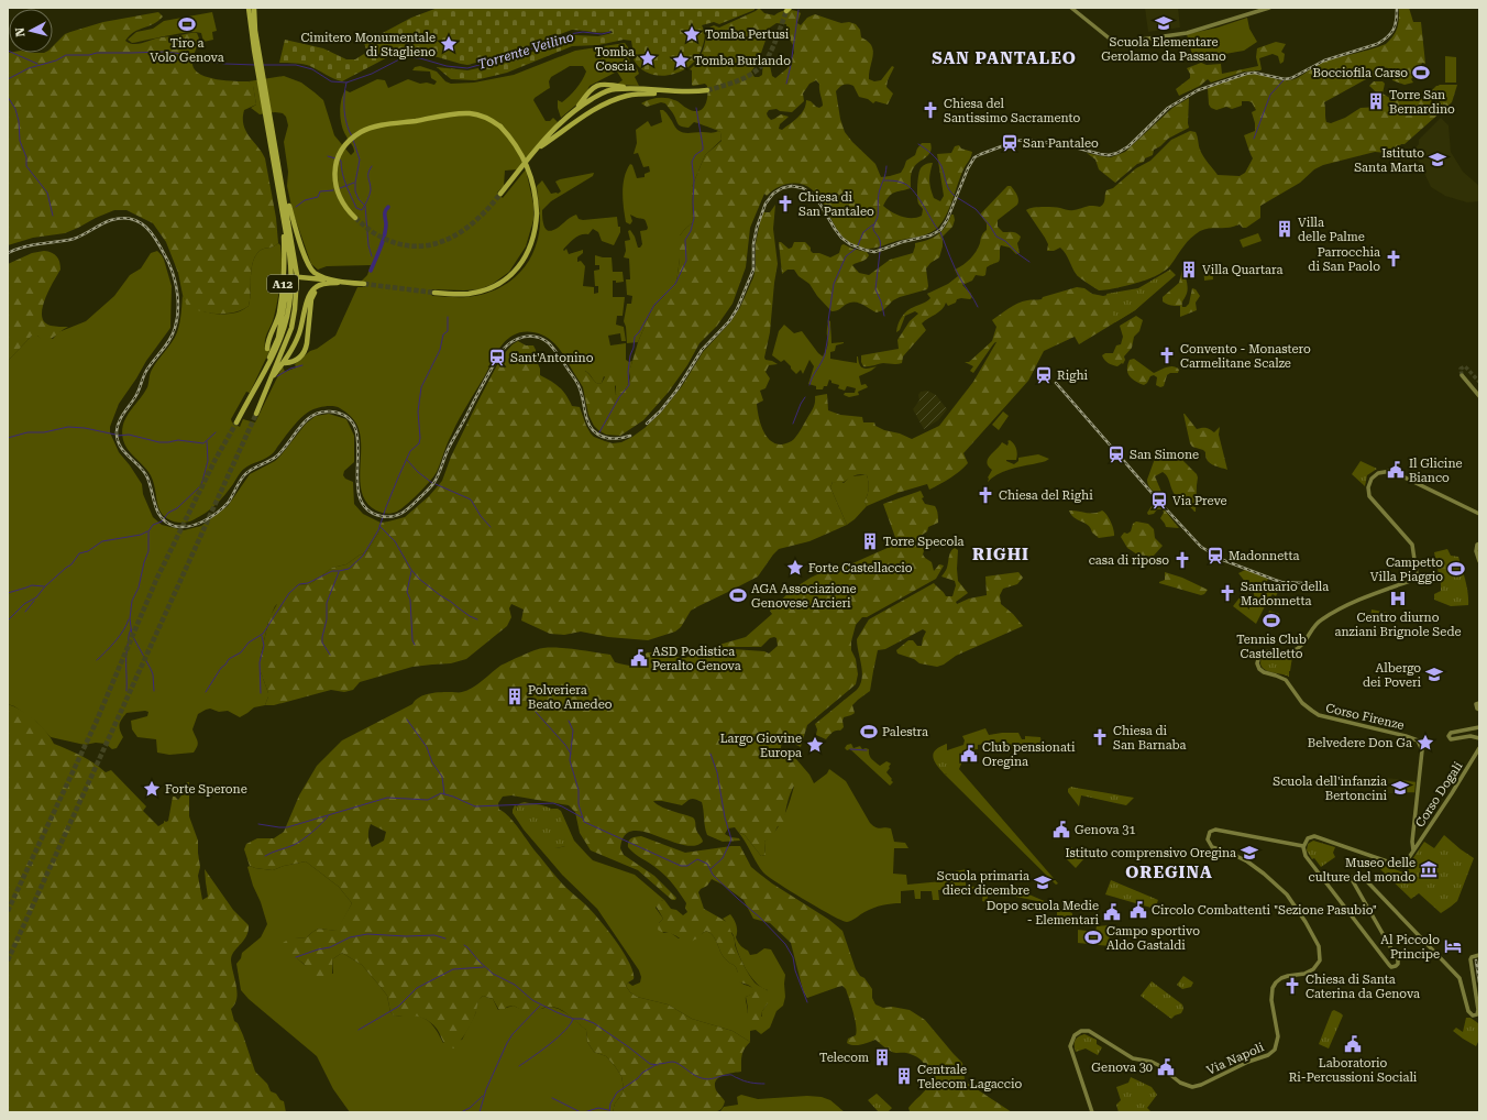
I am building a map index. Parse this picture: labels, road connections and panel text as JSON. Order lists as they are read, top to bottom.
{
  "streets": {
    "highway": ["A12"],
    "street": ["Corso Firenze", "Corso Dogali", "Via Napoli"]
  },
  "crossings": [
    ["Corso Firenze", "Corso Dogali"],
    ["Corso Dogali", "Via Napoli"]
  ],
  "districts": ["SAN PANTALEO", "RIGHI", "OREGINA"],
  "water": ["Torrente Veilino"],
  "places": {
    "school or university": [
      "Scuola Elementare Gerolamo da Passano",
      "Istituto Santa Marta",
      "Albergo dei Poveri",
      "Scuola dell'infanzia Bertoncini",
      "Istituto comprensivo Oregina",
      "Scuola primaria dieci dicembre"
    ],
    "sports": [
      "Tiro a Volo Genova",
      "Bocciofila Carso",
      "Campetto Villa Piaggio",
      "AGA Associazione Genovese Arcieri",
      "Tennis Club Castelletto",
      "Palestra",
      "Campo sportivo Aldo Gastaldi"
    ],
    "place": [
      "Tomba Pertusi",
      "Cimitero Monumentale di Staglieno",
      "Tomba Coscia",
      "Tomba Burlando",
      "Forte Castellaccio",
      "Belvedere Don Ga",
      "Largo Giovine Europa",
      "Forte Sperone"
    ],
    "building": [
      "Torre San Bernardino",
      "Villa delle Palme",
      "Villa Quartara",
      "Torre Specola",
      "Polveriera Beato Amedeo",
      "Telecom",
      "Centrale Telecom Lagaccio"
    ],
    "church": [
      "Chiesa del Santissimo Sacramento",
      "Chiesa di San Pantaleo",
      "Parrocchia di San Paolo",
      "Convento - Monastero Carmelitane Scalze",
      "Chiesa del Righi",
      "casa di riposo",
      "Santuario della Madonnetta",
      "Chiesa di San Barnaba",
      "Chiesa di Santa Caterina da Genova"
    ],
    "station": [
      "San Pantaleo",
      "Sant'Antonino",
      "Righi",
      "San Simone",
      "Via Preve",
      "Madonnetta"
    ],
    "public building": [
      "Il Glicine Bianco",
      "ASD Podistica Peralto Genova",
      "Club pensionati Oregina",
      "Genova 31",
      "Circolo Combattenti \"Sezione Pasubio\"",
      "Dopo scuola Medie - Elementari",
      "Laboratorio Ri-Percussioni Sociali",
      "Genova 30"
    ],
    "hospital": ["Centro diurno anziani Brignole Sede"],
    "museum": ["Museo delle culture del mondo"],
    "hotel": ["Al Piccolo Principe"]
  },
  "north": "left"
}
